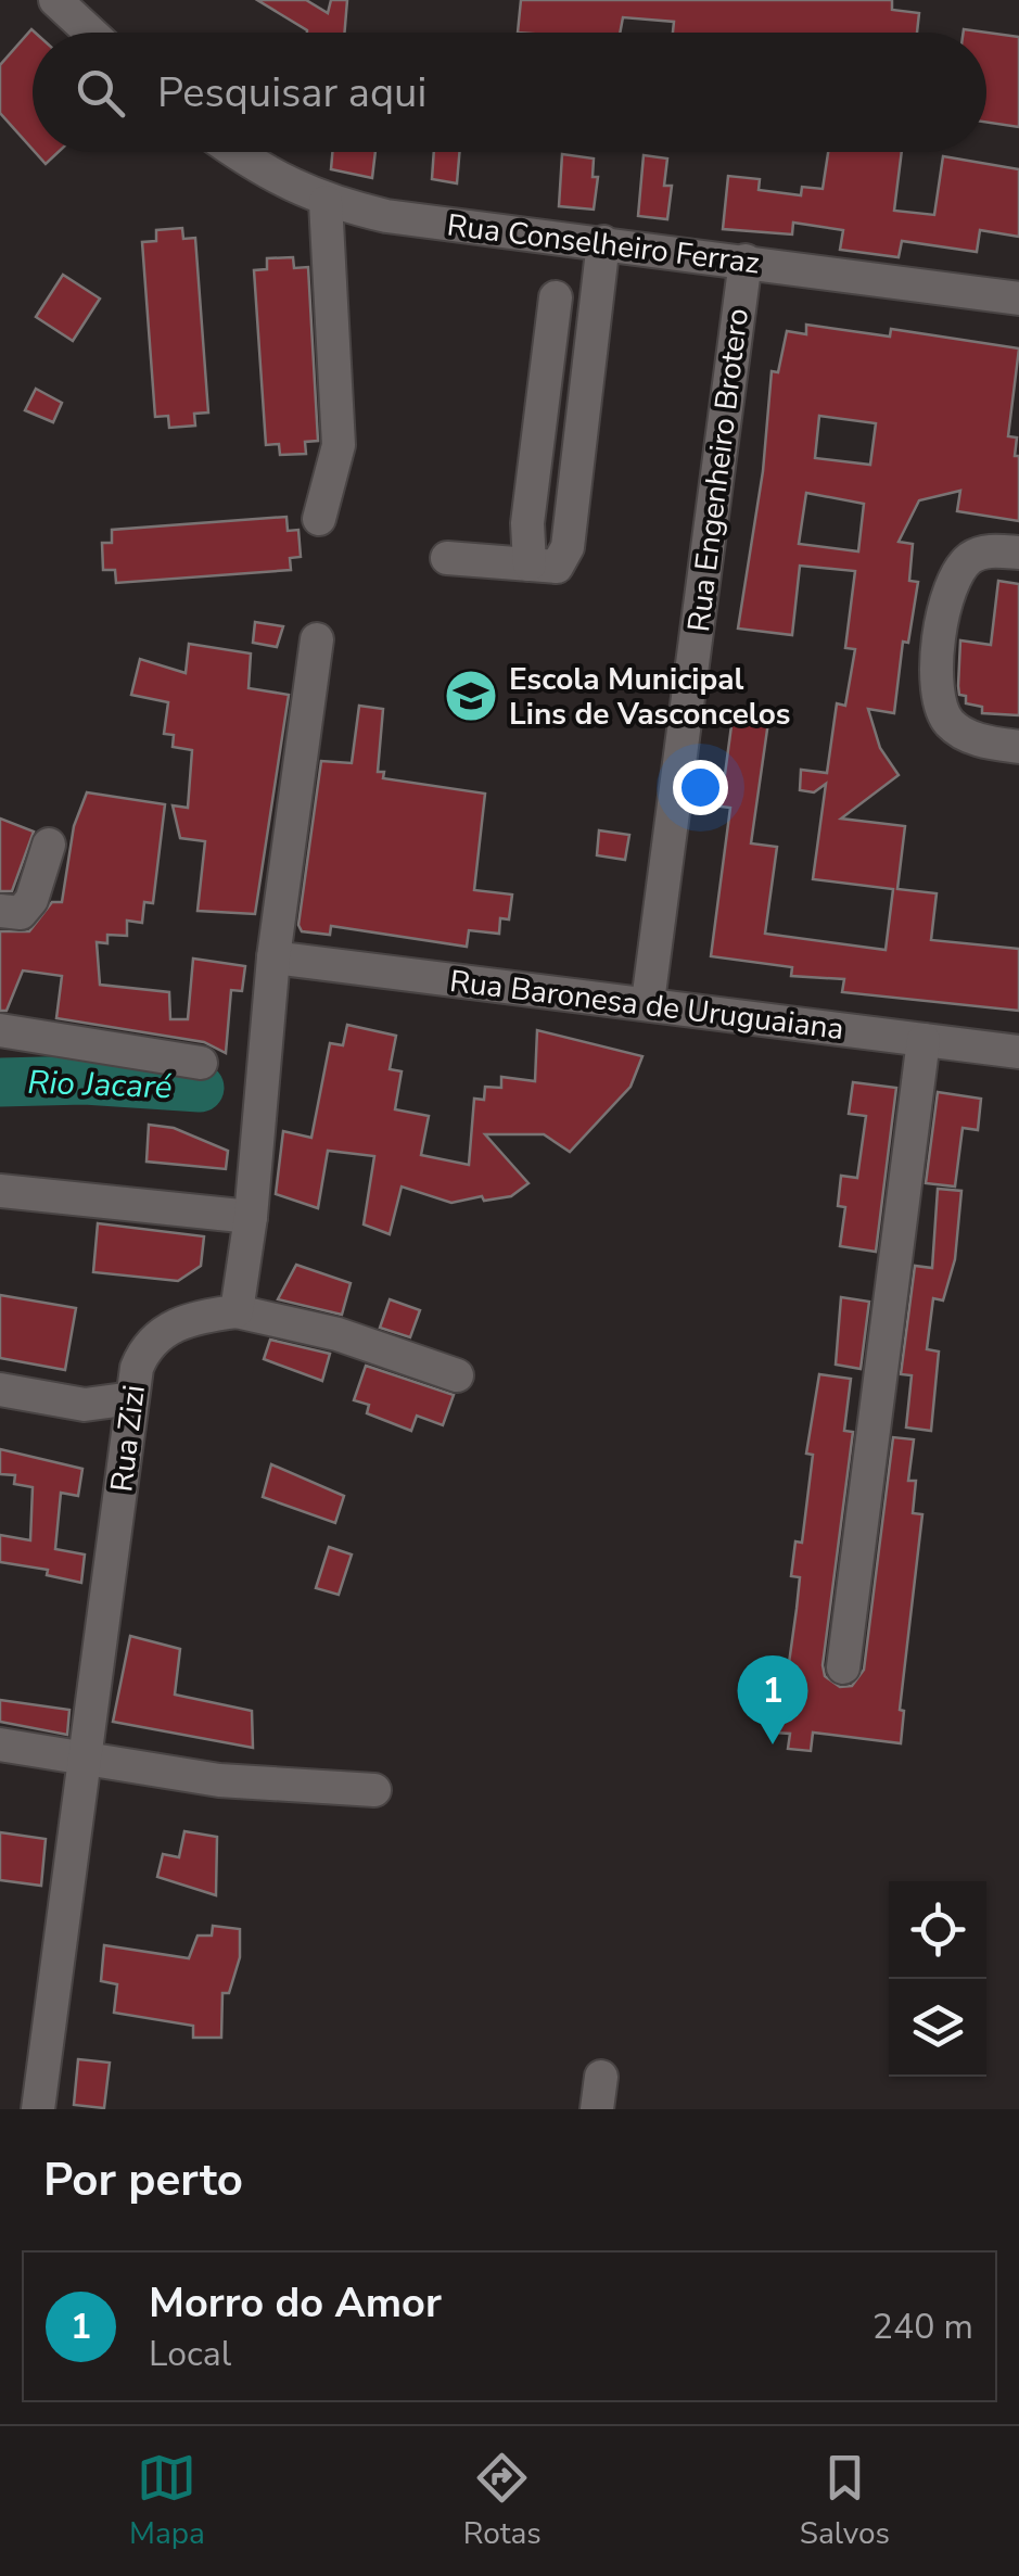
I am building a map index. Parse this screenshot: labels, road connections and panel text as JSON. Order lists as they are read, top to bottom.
{
  "streets": {
    "street": [
      "Rua Conselheiro Ferraz",
      "Rua Engenheiro Brotero",
      "Rua Baronesa de Uruguaiana",
      "Rua Zizi"
    ]
  },
  "crossings": [
    ["Rua Conselheiro Ferraz", "Rua Engenheiro Brotero"],
    ["Rua Engenheiro Brotero", "Rua Baronesa de Uruguaiana"]
  ],
  "water": ["Rio Jacaré"],
  "places": {
    "school or university": ["Escola Municipal Lins de Vasconcelos"]
  },
  "page": {
    "search": "Pesquisar aqui",
    "pins": "1",
    "heading": "Por perto",
    "list": [
      {
        "mark": "1",
        "name": "Morro do Amor",
        "note": "Local",
        "value": "240 m"
      }
    ],
    "nav": ["Mapa", "Rotas", "Salvos"]
  }
}
